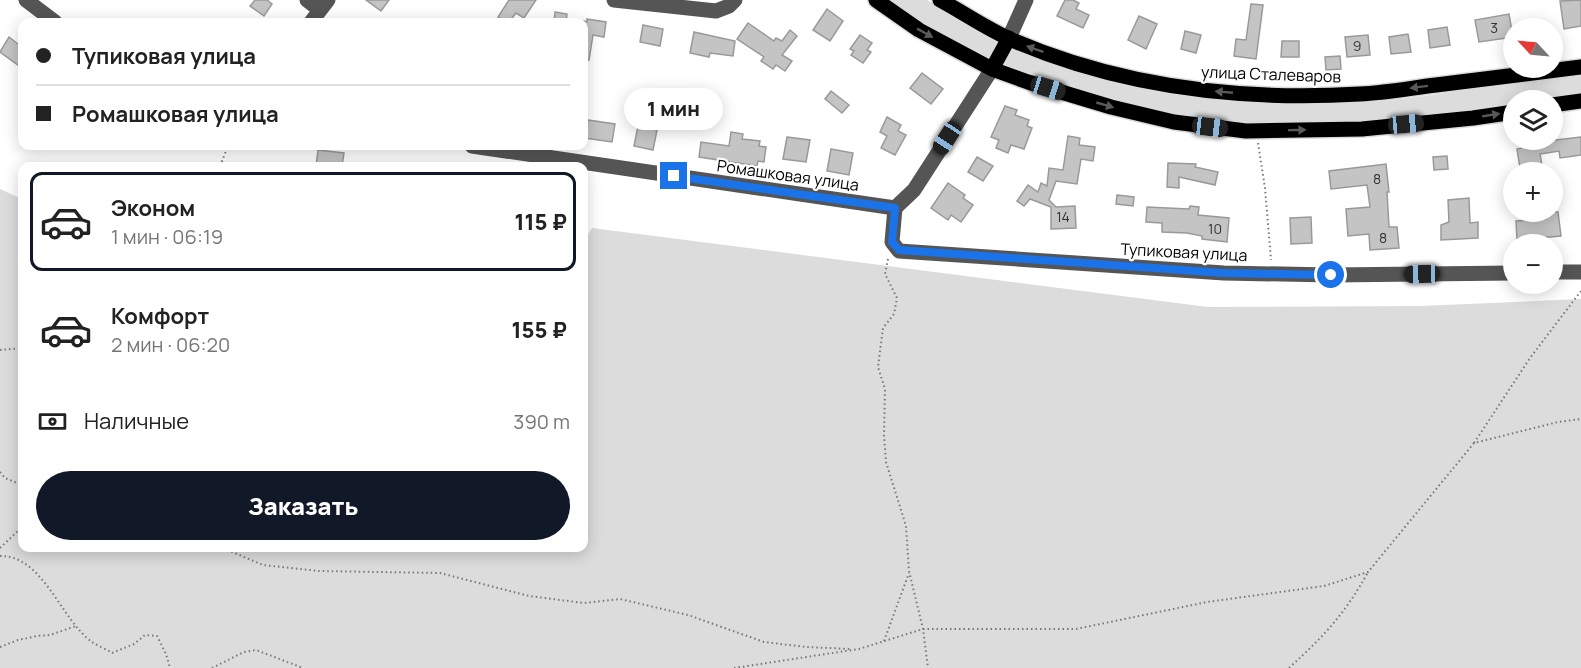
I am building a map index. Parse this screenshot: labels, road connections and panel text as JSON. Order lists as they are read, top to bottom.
{
  "streets": {
    "main road": ["улица Сталеваров"],
    "street": ["Ромашковая улица", "Тупиковая улица"]
  },
  "house_numbers": [
    "3",
    "9",
    "8",
    "14",
    "10",
    "8"
  ],
  "north": "top left",
  "page": {
    "map_buttons": ["+", "−"],
    "banner": ["Тупиковая улица", "Ромашковая улица"],
    "bubble": "1 мин",
    "list": [
      {
        "name": "Эконом",
        "note": "1 мин · 06:19",
        "value": "115 ₽"
      },
      {
        "name": "Комфорт",
        "note": "2 мин · 06:20",
        "value": "155 ₽"
      }
    ],
    "pay": ["Наличные", "390 m"],
    "buttons": "Заказать"
  }
}
